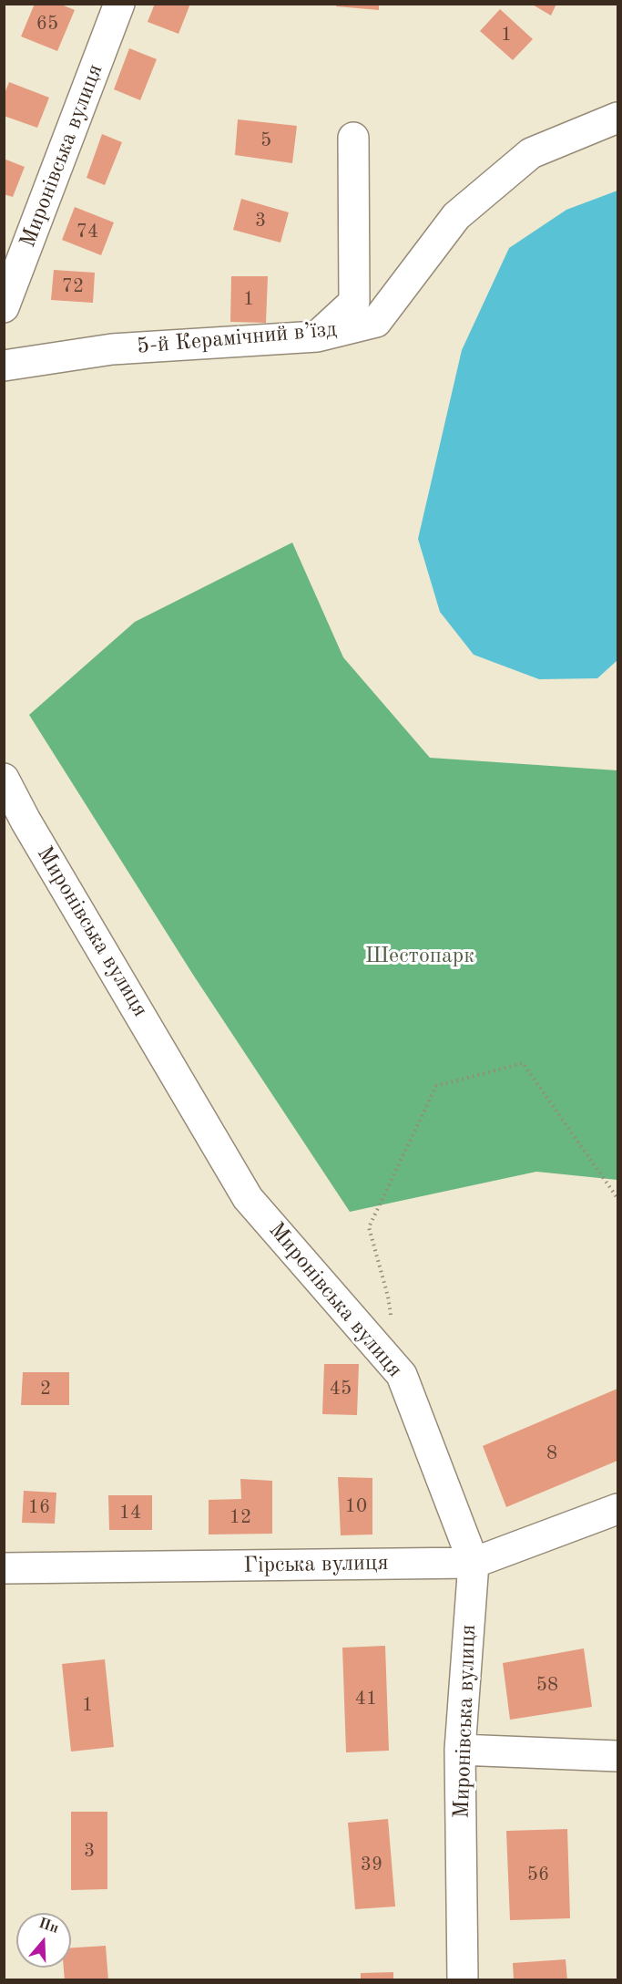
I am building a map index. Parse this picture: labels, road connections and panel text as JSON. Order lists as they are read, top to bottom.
{
  "streets": {
    "street": ["Миронівська вулиця", "5-й Керамічний в’їзд", "Гірська вулиця"]
  },
  "crossings": [
    ["Миронівська вулиця", "Гірська вулиця"]
  ],
  "parks": ["Шестопарк"],
  "house_numbers": [
    "65",
    "1",
    "5",
    "3",
    "74",
    "72",
    "1",
    "2",
    "45",
    "8",
    "10",
    "16",
    "14",
    "12",
    "58",
    "41",
    "1",
    "3",
    "39",
    "56"
  ],
  "north": "top"
}
